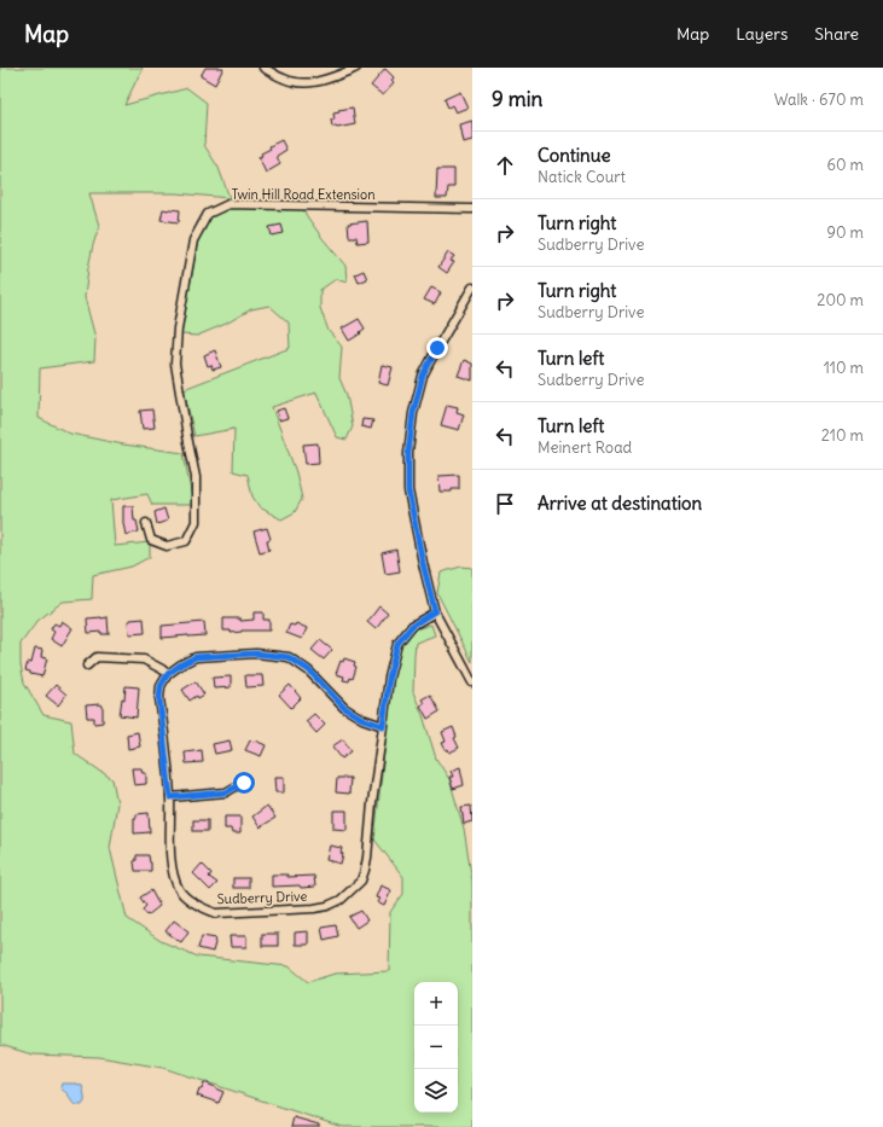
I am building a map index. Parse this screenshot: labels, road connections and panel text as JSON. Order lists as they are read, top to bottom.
{
  "streets": {
    "street": ["Twin Hill Road Extension", "Sudberry Drive"]
  },
  "page": {
    "header": "Map",
    "nav": ["Map", "Layers", "Share"],
    "heading": ["9 min", "Walk · 670 m"],
    "list": [
      ["Continue", "Natick Court", "60 m"],
      ["Turn right", "Sudberry Drive", "90 m"],
      ["Turn right", "Sudberry Drive", "200 m"],
      ["Turn left", "Sudberry Drive", "110 m"],
      ["Turn left", "Meinert Road", "210 m"],
      "Arrive at destination"
    ],
    "map_buttons": ["+", "−"]
  }
}
